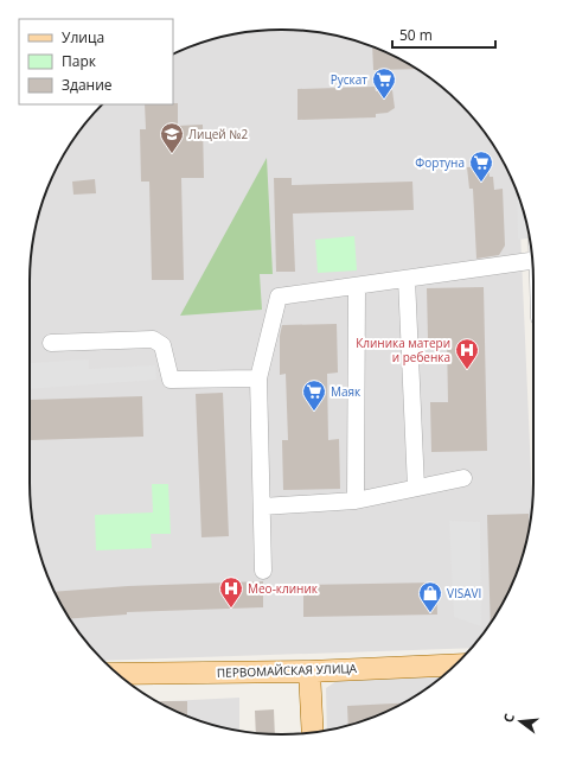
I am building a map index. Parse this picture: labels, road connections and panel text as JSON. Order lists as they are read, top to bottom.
{
  "streets": {
    "main road": ["ПЕРВОМАЙСКАЯ УЛИЦА"]
  },
  "places": {
    "supermarket": ["Рускат", "Фортуна", "Маяк"],
    "school or university": ["Лицей №2"],
    "hospital": ["Клиника матери и ребенка", "Мео-клиник"],
    "shop": ["VISAVI"]
  },
  "legend": ["Улица", "Парк", "Здание"],
  "scale_bar": "50 m",
  "north": "left"
}
